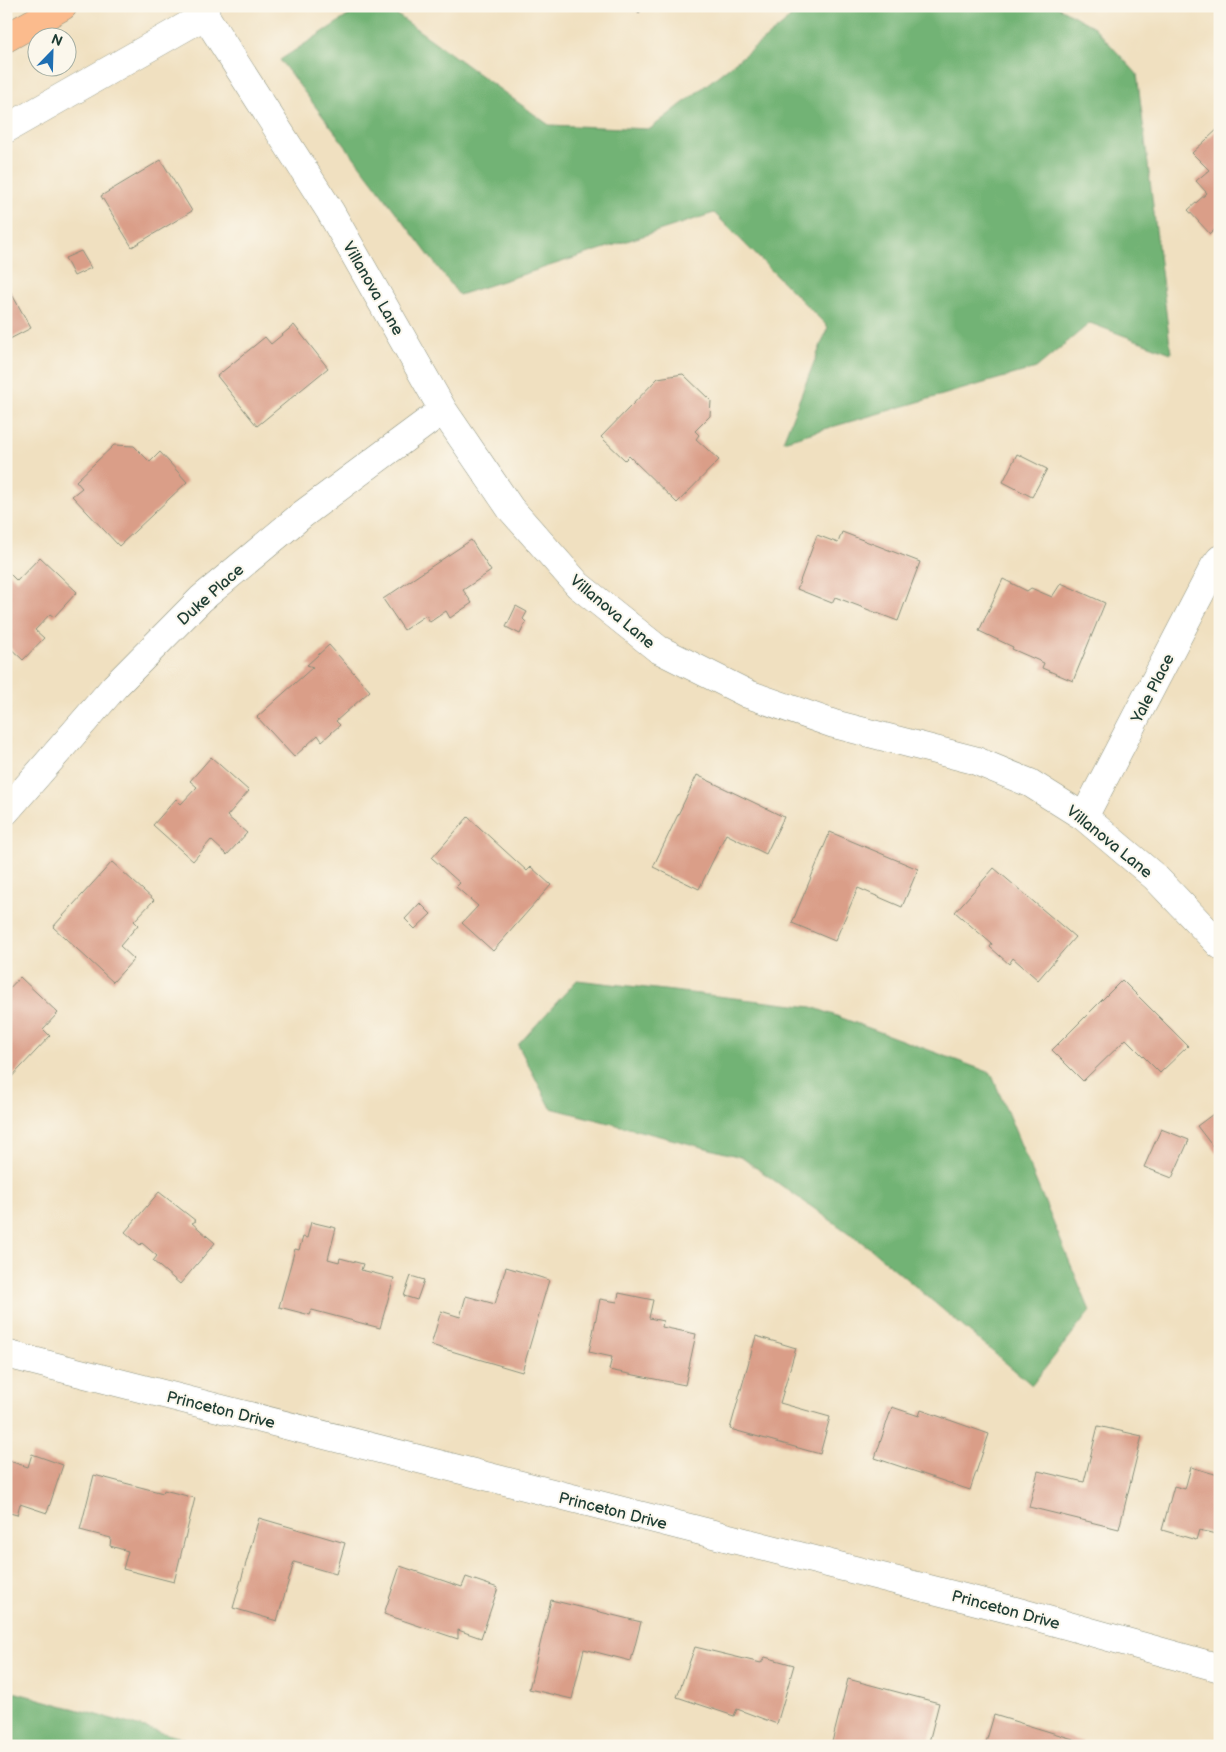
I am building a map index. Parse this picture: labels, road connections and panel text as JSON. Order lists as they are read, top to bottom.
{
  "streets": {
    "street": [
      "Villanova Lane",
      "Duke Place",
      "Yale Place",
      "Princeton Drive"
    ]
  },
  "crossings": [
    ["Villanova Lane", "Duke Place"],
    ["Villanova Lane", "Yale Place"]
  ],
  "north": "top right"
}
